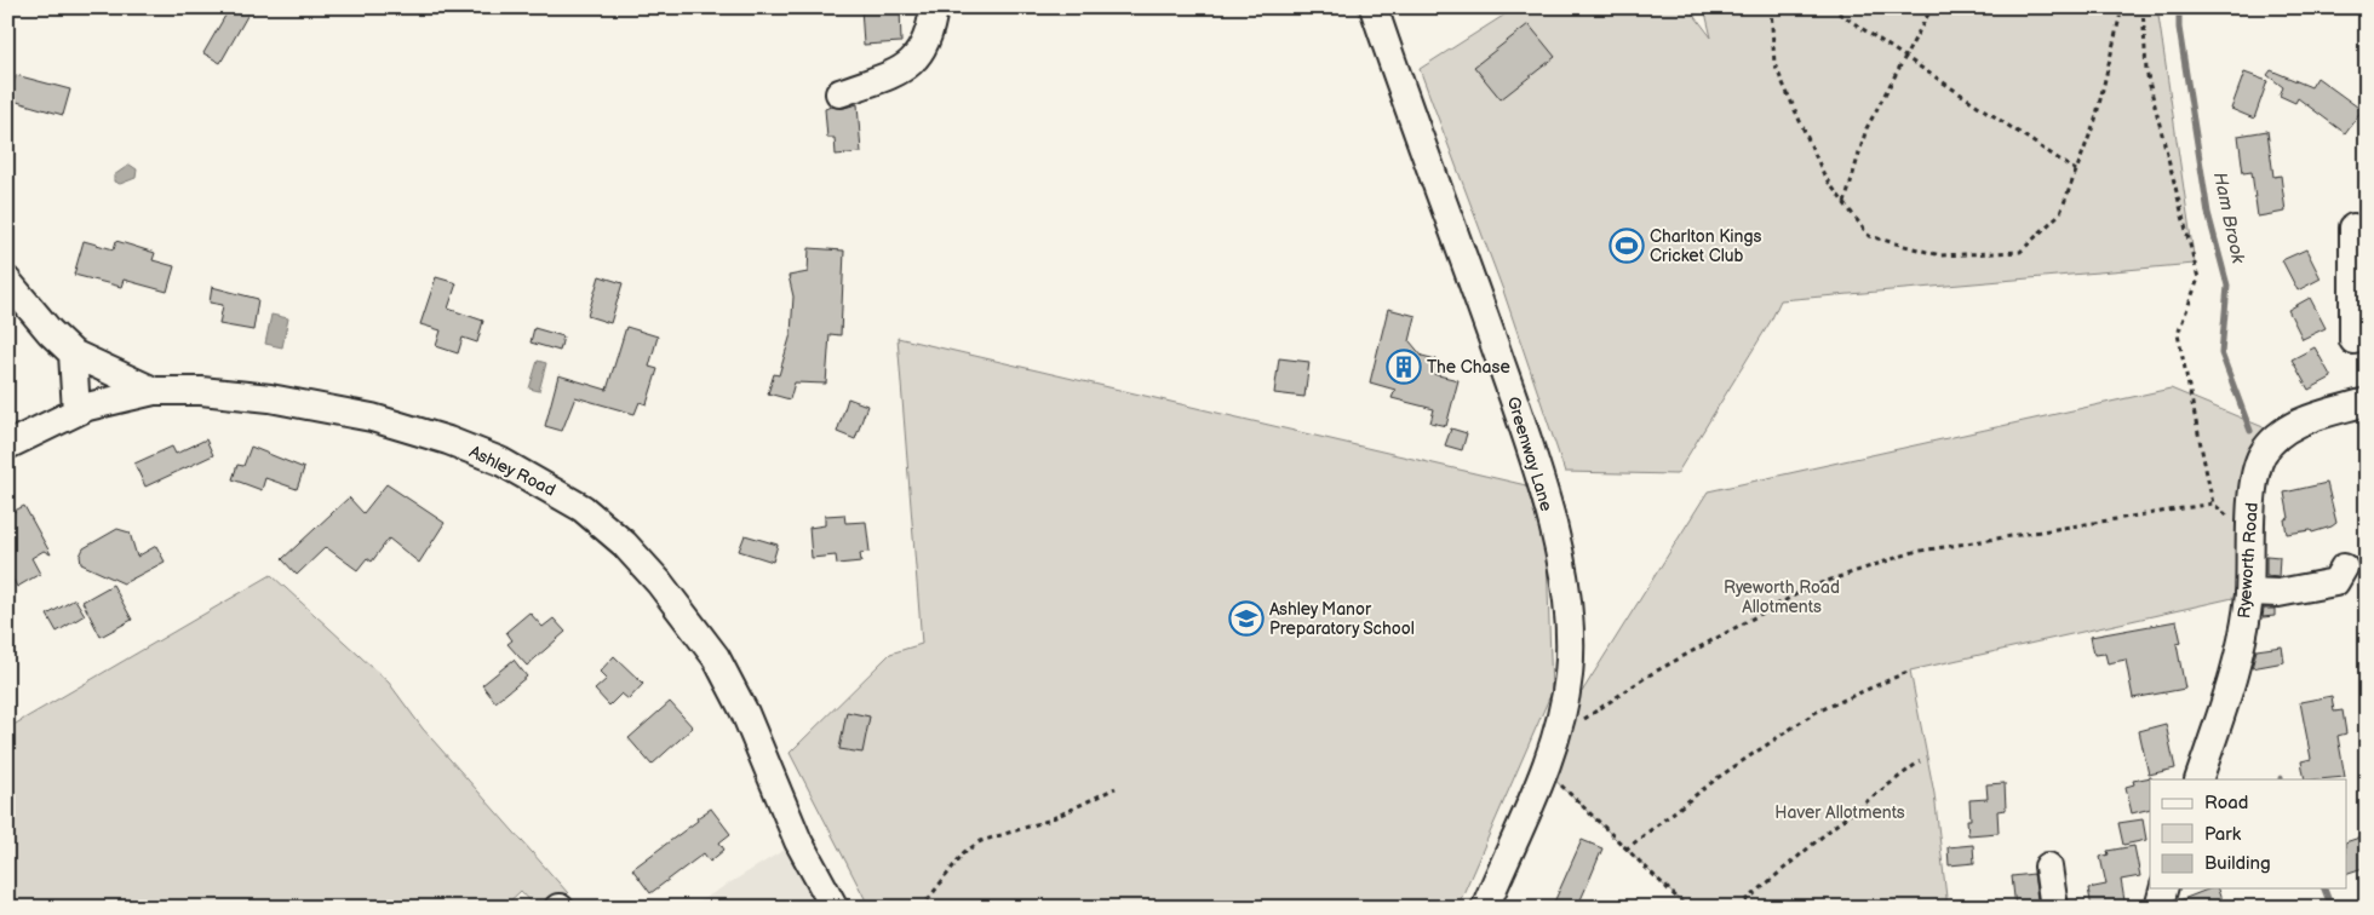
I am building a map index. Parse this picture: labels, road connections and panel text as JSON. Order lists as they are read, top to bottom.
{
  "streets": {
    "street": ["Greenway Lane", "Ashley Road", "Ryeworth Road"]
  },
  "water": ["Ham Brook"],
  "parks": ["Ryeworth Road Allotments", "Haver Allotments"],
  "places": {
    "sports": ["Charlton Kings Cricket Club"],
    "building": ["The Chase"],
    "school or university": ["Ashley Manor Preparatory School"]
  },
  "legend": ["Road", "Park", "Building"]
}
